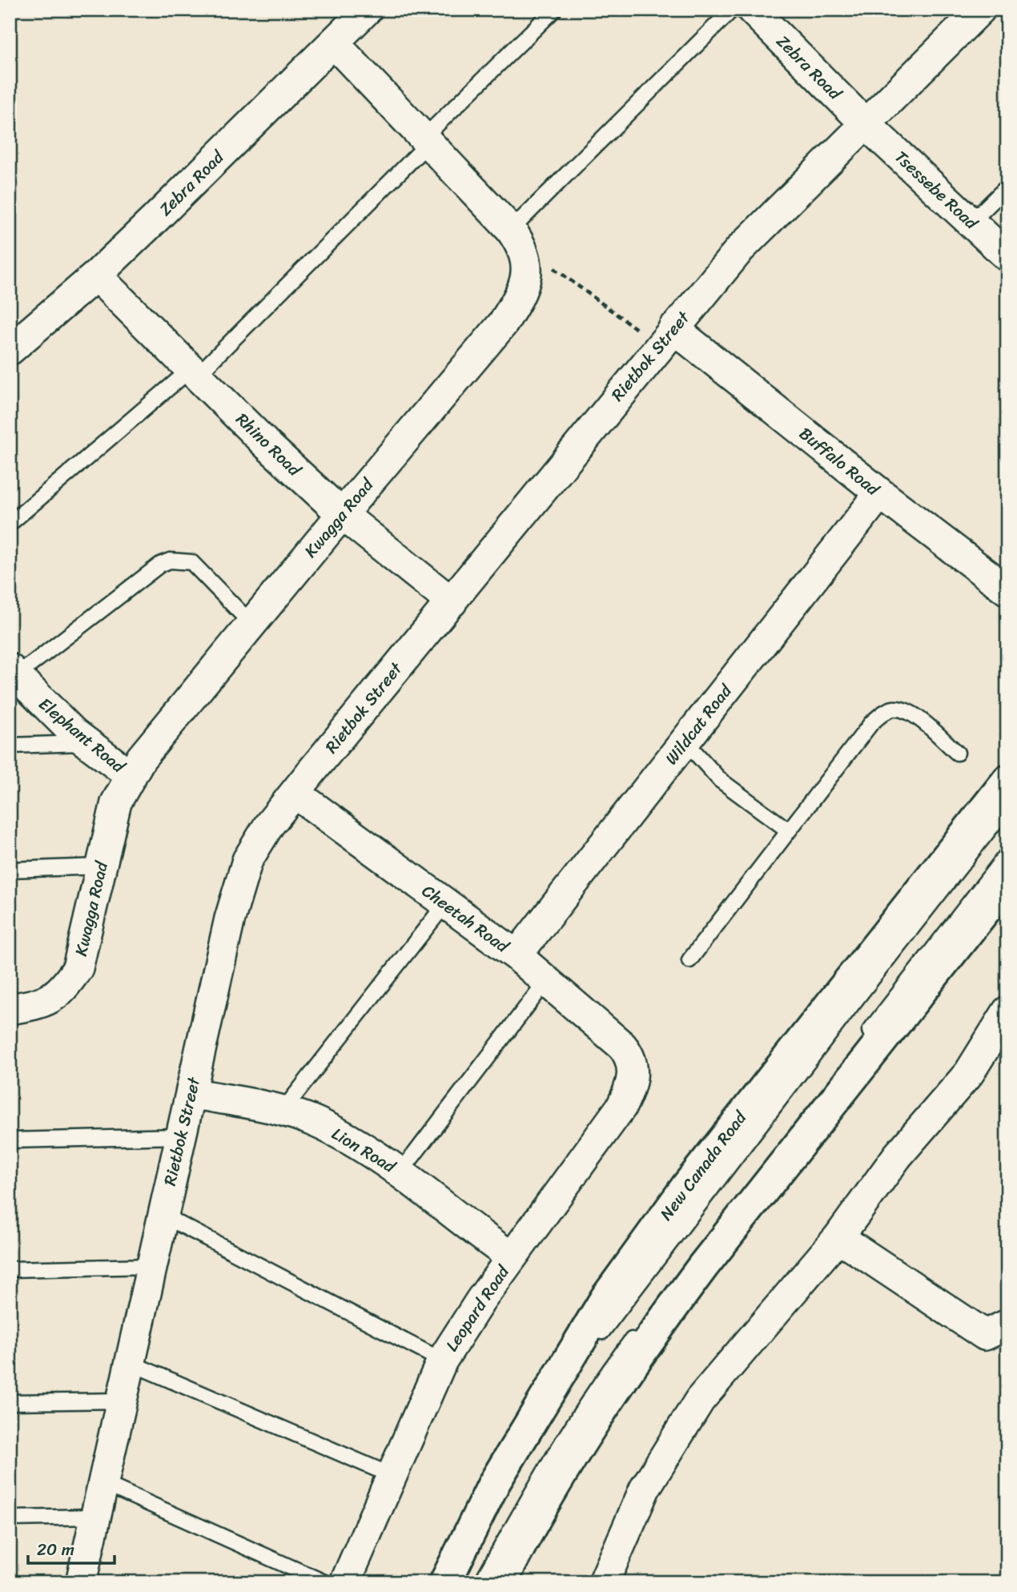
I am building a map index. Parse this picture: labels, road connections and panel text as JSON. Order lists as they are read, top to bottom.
{
  "streets": {
    "main road": ["New Canada Road"],
    "street": [
      "Zebra Road",
      "Tsessebe Road",
      "Rietbok Street",
      "Rhino Road",
      "Buffalo Road",
      "Kwagga Road",
      "Wildcat Road",
      "Elephant Road",
      "Cheetah Road",
      "Lion Road",
      "Leopard Road"
    ]
  },
  "crossings": [
    ["Zebra Road", "Tsessebe Road"],
    ["Zebra Road", "Rietbok Street"],
    ["Zebra Road", "Rhino Road"],
    ["Tsessebe Road", "Rietbok Street"],
    ["Rietbok Street", "Rhino Road"],
    ["Rietbok Street", "Buffalo Road"],
    ["Rietbok Street", "Cheetah Road"],
    ["Rietbok Street", "Lion Road"],
    ["Rhino Road", "Kwagga Road"],
    ["Buffalo Road", "Wildcat Road"],
    ["Kwagga Road", "Elephant Road"],
    ["Wildcat Road", "Cheetah Road"],
    ["Cheetah Road", "Leopard Road"],
    ["Lion Road", "Leopard Road"]
  ],
  "scale_bar": "20 m"
}
